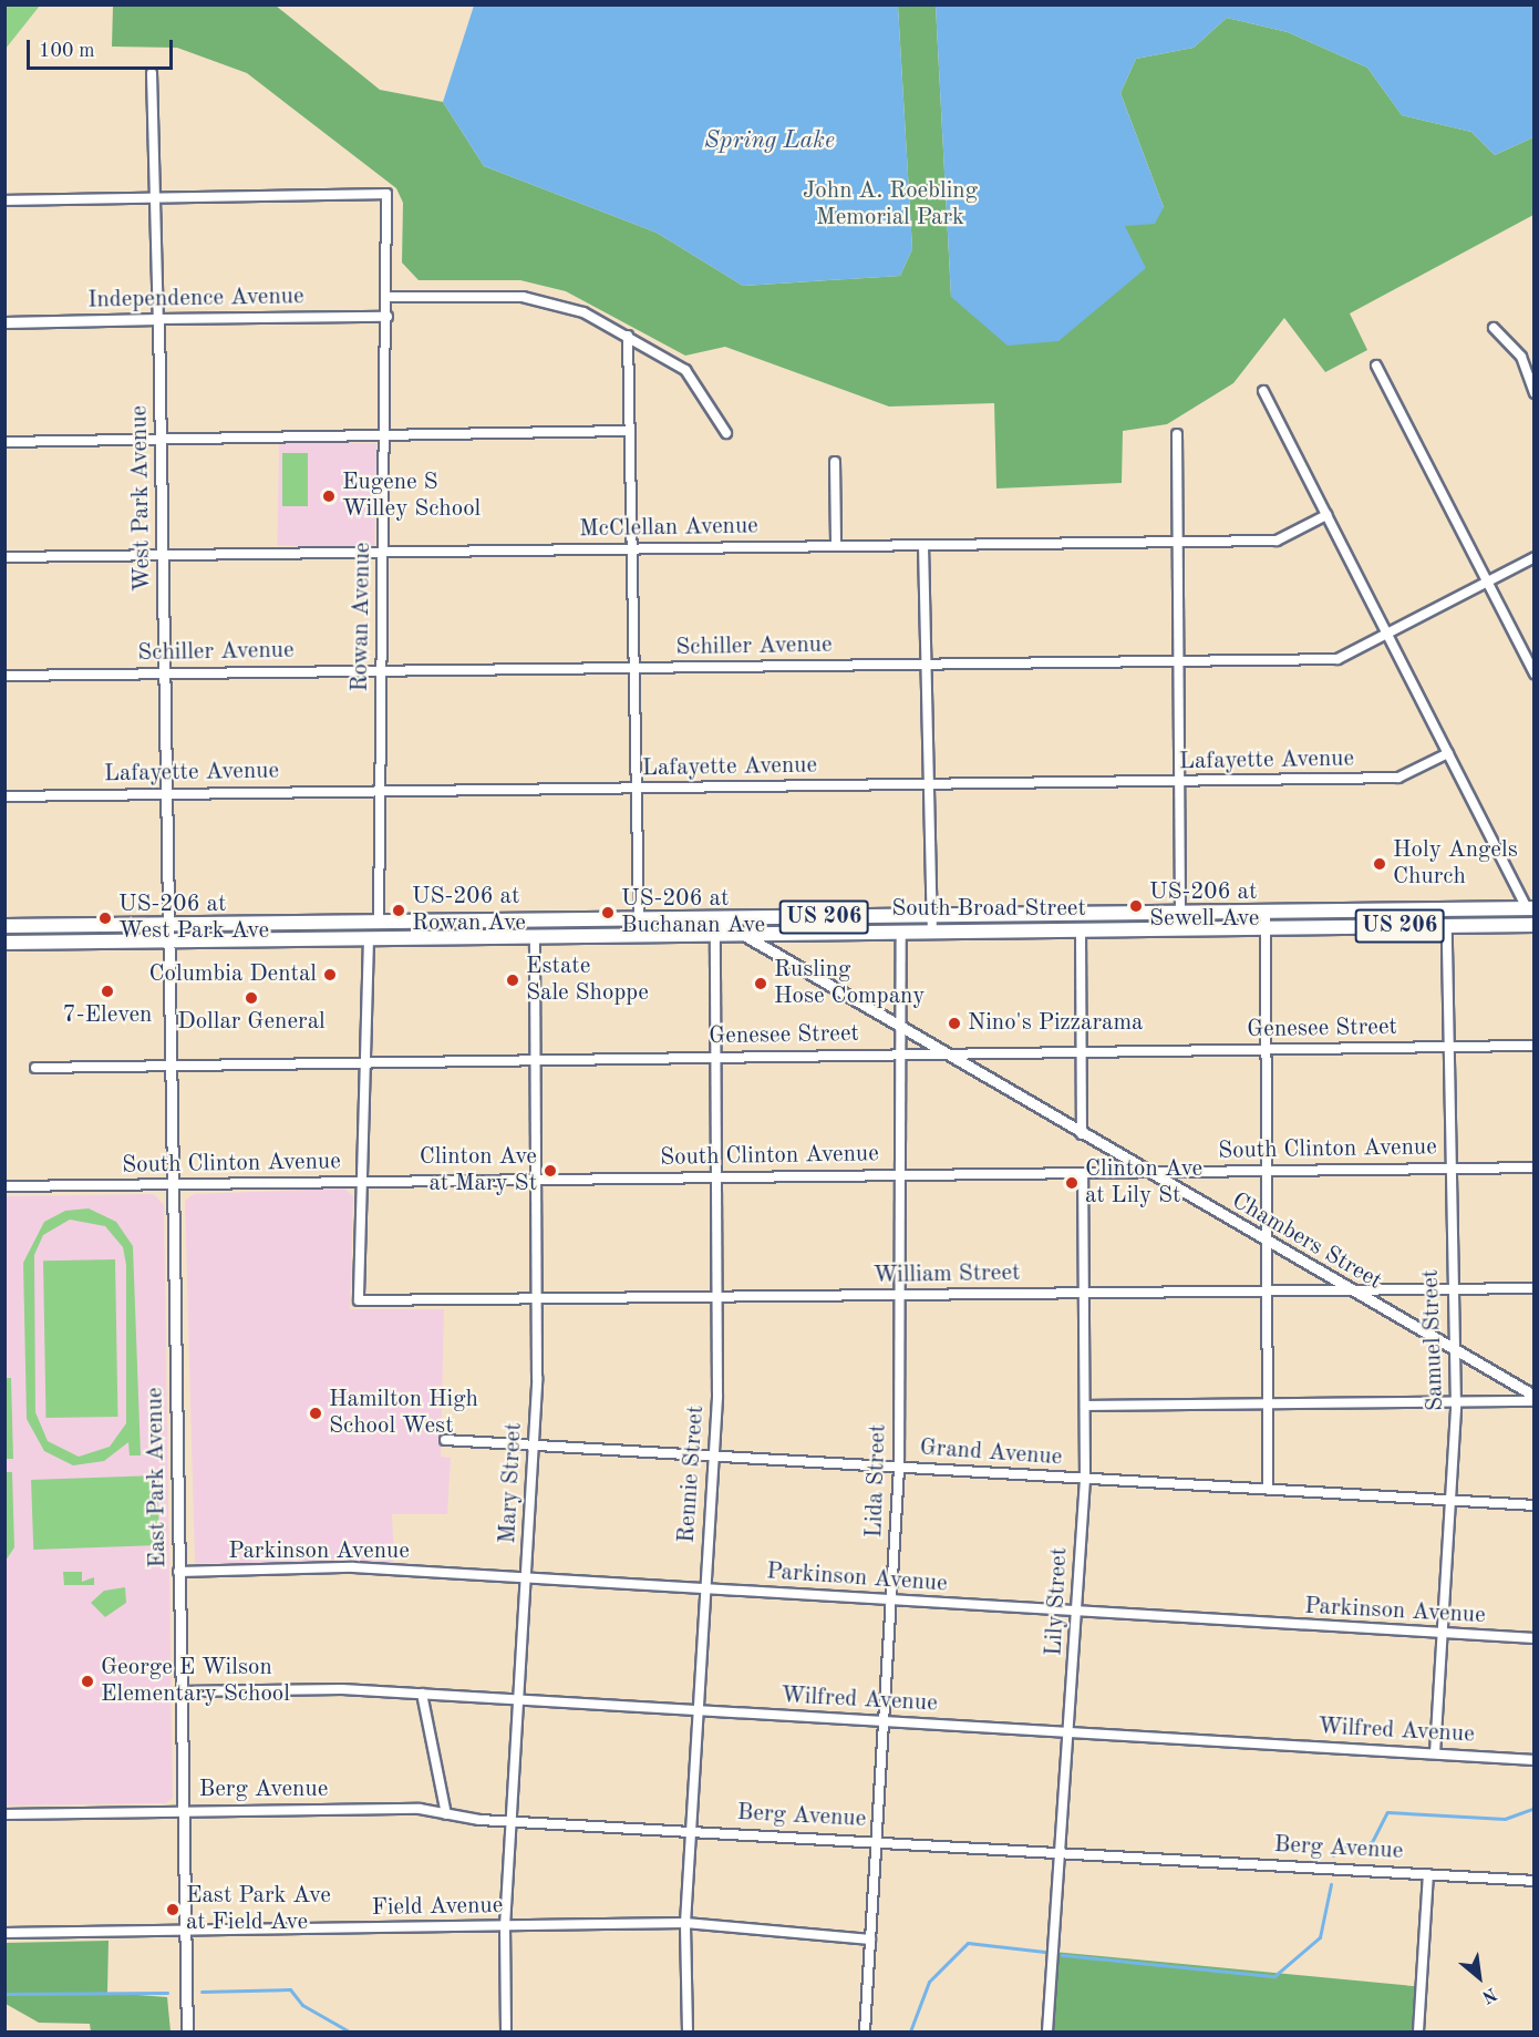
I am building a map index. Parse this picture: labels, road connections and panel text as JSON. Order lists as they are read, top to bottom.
{
  "streets": {
    "main road": ["South Broad Street", "US 206"],
    "street": [
      "Independence Avenue",
      "West Park Avenue",
      "McClellan Avenue",
      "Rowan Avenue",
      "Schiller Avenue",
      "Lafayette Avenue",
      "Genesee Street",
      "South Clinton Avenue",
      "Chambers Street",
      "William Street",
      "Samuel Street",
      "Grand Avenue",
      "Rennie Street",
      "East Park Avenue",
      "Lida Street",
      "Mary Street",
      "Parkinson Avenue",
      "Lily Street",
      "Wilfred Avenue",
      "Berg Avenue",
      "Field Avenue"
    ]
  },
  "crossings": [
    ["Independence Avenue", "West Park Avenue"],
    ["Independence Avenue", "Rowan Avenue"],
    ["West Park Avenue", "McClellan Avenue"],
    ["West Park Avenue", "Rowan Avenue"],
    ["West Park Avenue", "Schiller Avenue"],
    ["West Park Avenue", "Lafayette Avenue"],
    ["West Park Avenue", "South Broad Street"],
    ["West Park Avenue", "East Park Avenue"],
    ["McClellan Avenue", "Rowan Avenue"],
    ["Rowan Avenue", "Schiller Avenue"],
    ["Rowan Avenue", "Lafayette Avenue"],
    ["Rowan Avenue", "South Broad Street"],
    ["South Broad Street", "Chambers Street"],
    ["South Broad Street", "Samuel Street"],
    ["South Broad Street", "Rennie Street"],
    ["South Broad Street", "East Park Avenue"],
    ["South Broad Street", "Lida Street"],
    ["South Broad Street", "Mary Street"],
    ["Genesee Street", "Chambers Street"],
    ["Genesee Street", "Samuel Street"],
    ["Genesee Street", "Rennie Street"],
    ["Genesee Street", "East Park Avenue"],
    ["Genesee Street", "Lida Street"],
    ["Genesee Street", "Mary Street"],
    ["South Clinton Avenue", "Chambers Street"],
    ["South Clinton Avenue", "William Street"],
    ["South Clinton Avenue", "Samuel Street"],
    ["South Clinton Avenue", "Rennie Street"],
    ["South Clinton Avenue", "East Park Avenue"],
    ["South Clinton Avenue", "Lida Street"],
    ["South Clinton Avenue", "Mary Street"],
    ["South Clinton Avenue", "Lily Street"],
    ["Chambers Street", "William Street"],
    ["Chambers Street", "Samuel Street"],
    ["Chambers Street", "Rennie Street"],
    ["Chambers Street", "Lida Street"],
    ["William Street", "Samuel Street"],
    ["William Street", "Rennie Street"],
    ["William Street", "Lida Street"],
    ["William Street", "Mary Street"],
    ["William Street", "Lily Street"],
    ["Samuel Street", "Grand Avenue"],
    ["Samuel Street", "Parkinson Avenue"],
    ["Samuel Street", "Wilfred Avenue"],
    ["Grand Avenue", "Rennie Street"],
    ["Grand Avenue", "Lida Street"],
    ["Grand Avenue", "Mary Street"],
    ["Grand Avenue", "Lily Street"],
    ["Rennie Street", "Parkinson Avenue"],
    ["Rennie Street", "Wilfred Avenue"],
    ["Rennie Street", "Berg Avenue"],
    ["Rennie Street", "Field Avenue"],
    ["East Park Avenue", "Parkinson Avenue"],
    ["East Park Avenue", "Wilfred Avenue"],
    ["East Park Avenue", "Berg Avenue"],
    ["East Park Avenue", "Field Avenue"],
    ["Lida Street", "Parkinson Avenue"],
    ["Lida Street", "Wilfred Avenue"],
    ["Lida Street", "Berg Avenue"],
    ["Lida Street", "Field Avenue"],
    ["Mary Street", "Parkinson Avenue"],
    ["Mary Street", "Wilfred Avenue"],
    ["Mary Street", "Berg Avenue"],
    ["Mary Street", "Field Avenue"],
    ["Parkinson Avenue", "Lily Street"],
    ["Lily Street", "Wilfred Avenue"],
    ["Lily Street", "Berg Avenue"]
  ],
  "water": ["Spring Lake"],
  "parks": ["John A. Roebling Memorial Park"],
  "places": [
    "Eugene S Willey School",
    "Holy Angels Church",
    "US-206 at Sewell Ave",
    "US-206 at Rowan Ave",
    "US-206 at Buchanan Ave",
    "US-206 at West Park Ave",
    "Columbia Dental",
    "Estate Sale Shoppe",
    "Rusling Hose Company",
    "7-Eleven",
    "Dollar General",
    "Nino's Pizzarama",
    "Clinton Ave at Mary St",
    "Clinton Ave at Lily St",
    "Hamilton High School West",
    "George E Wilson Elementary School",
    "East Park Ave at Field Ave"
  ],
  "scale_bar": "100 m",
  "north": "bottom right"
}
